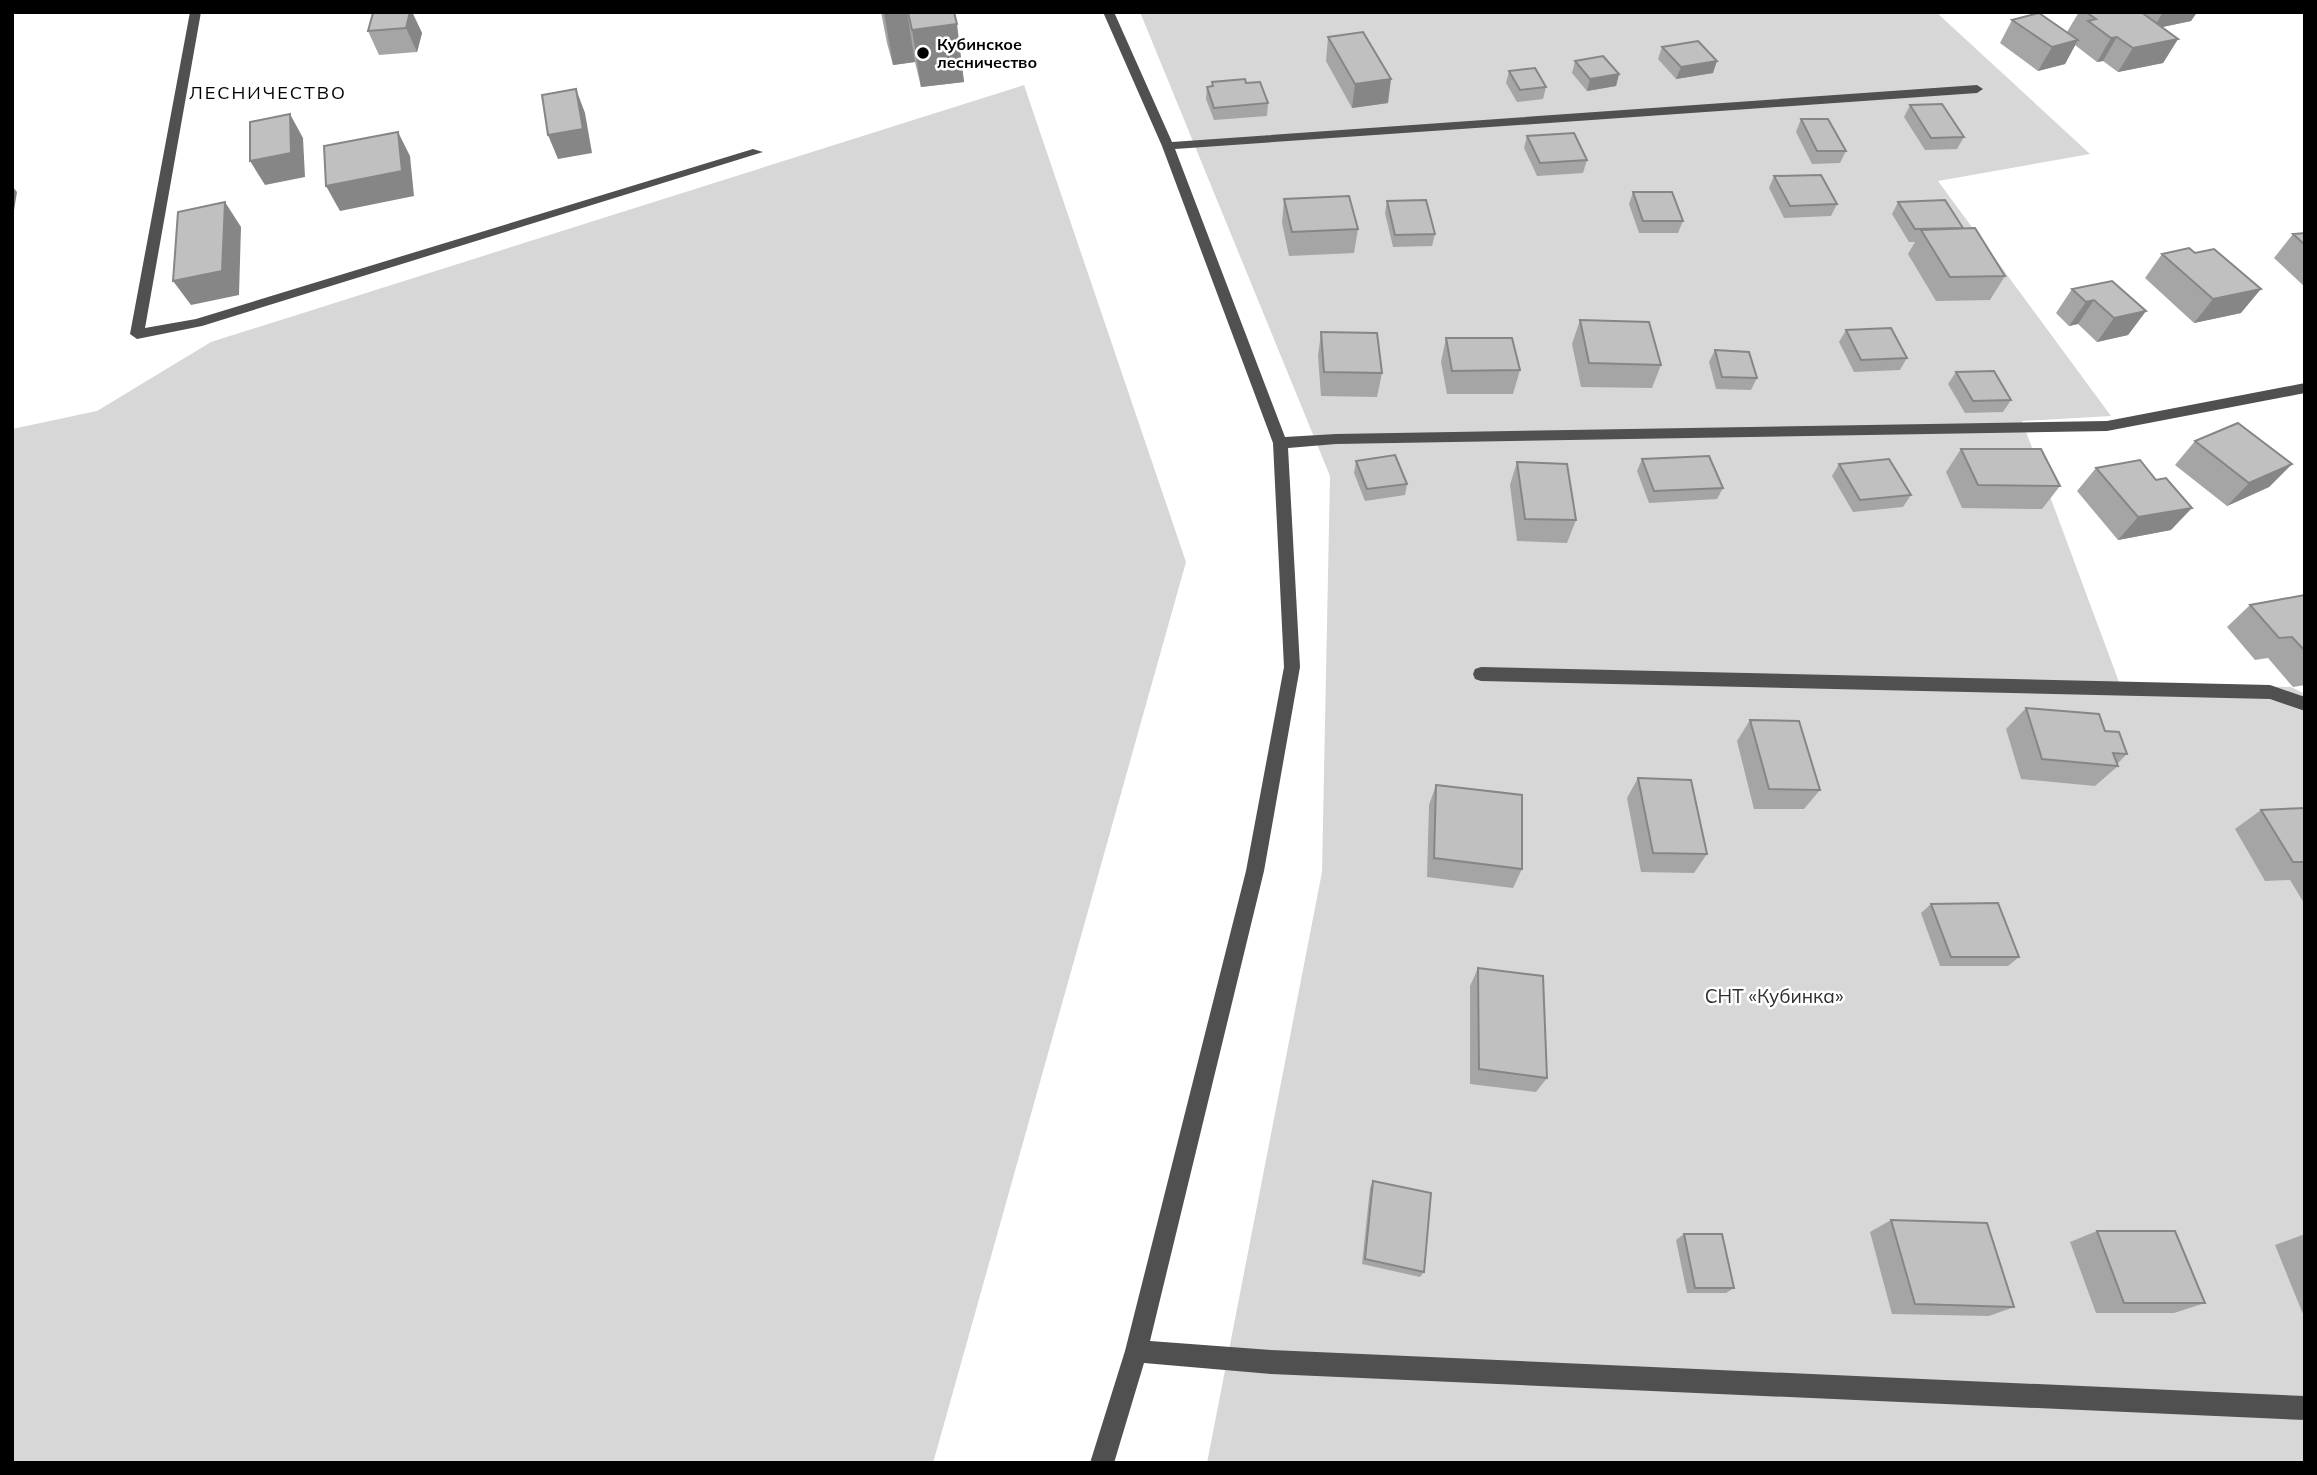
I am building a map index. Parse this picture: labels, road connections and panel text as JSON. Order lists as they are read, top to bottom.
{
  "districts": ["ЛЕСНИЧЕСТВО"],
  "parks": ["СНТ «Кубинка»"],
  "places": ["Кубинское лесничество"]
}
